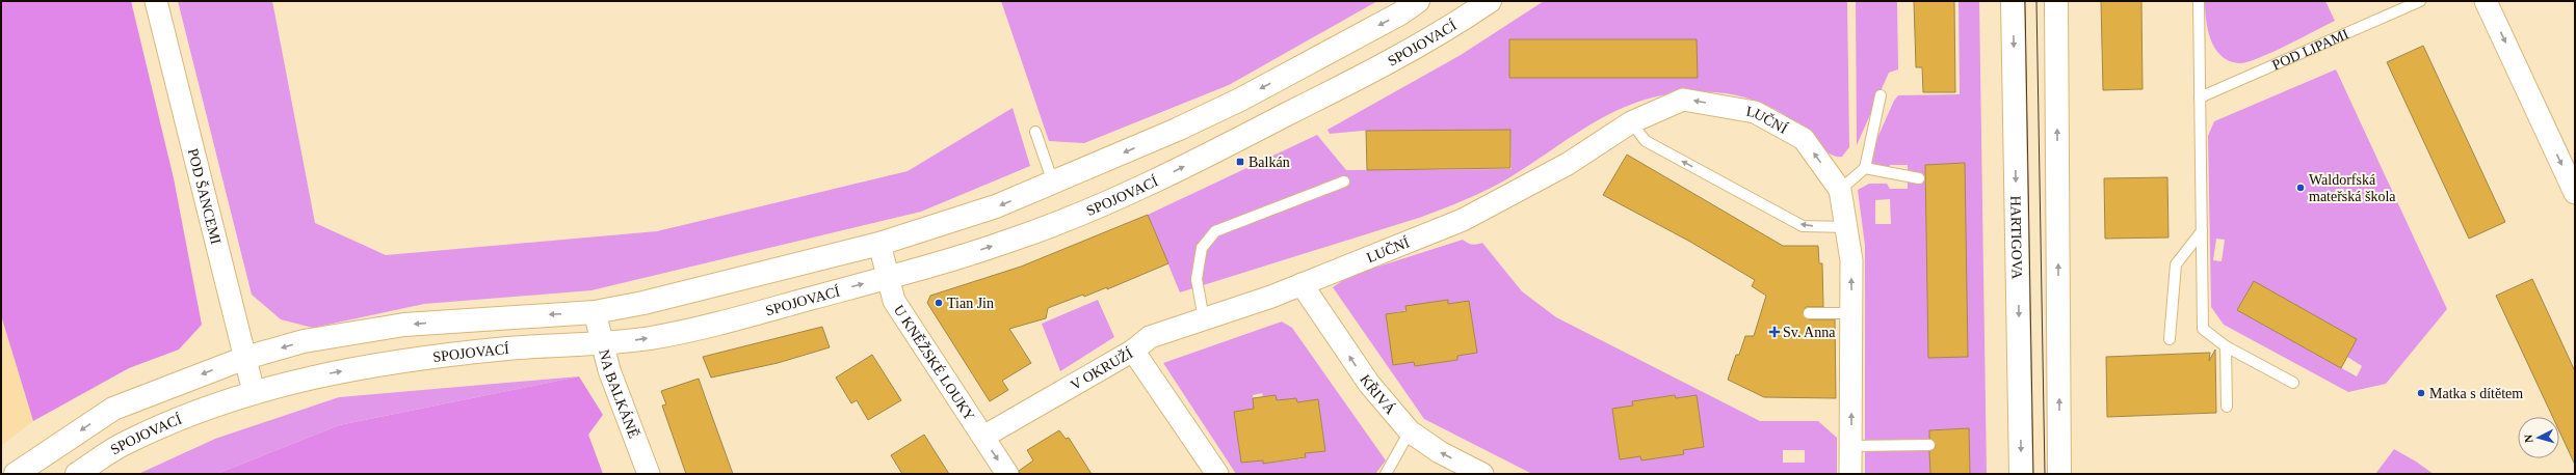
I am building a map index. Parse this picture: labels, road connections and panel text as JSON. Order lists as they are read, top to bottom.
{
  "streets": {
    "main road": ["SPOJOVACÍ", "HARTIGOVA"],
    "street": [
      "LUČNÍ",
      "POD ŠANCEMI",
      "U KNĚŽSKÉ LOUKY",
      "V OKRUŽÍ",
      "NA BALKÁNĚ",
      "KŘIVÁ"
    ],
    "lane": ["POD LIPAMI"]
  },
  "crossings": [
    ["SPOJOVACÍ", "POD ŠANCEMI"],
    ["SPOJOVACÍ", "U KNĚŽSKÉ LOUKY"],
    ["SPOJOVACÍ", "NA BALKÁNĚ"],
    ["LUČNÍ", "V OKRUŽÍ"],
    ["LUČNÍ", "KŘIVÁ"],
    ["U KNĚŽSKÉ LOUKY", "V OKRUŽÍ"]
  ],
  "one_way": ["KŘIVÁ"],
  "places": {
    "transit": ["Balkán"],
    "other": ["Waldorfská mateřská škola", "Tian Jin", "Matka s dítětem"],
    "health": ["Sv. Anna"]
  },
  "north": "left"
}
